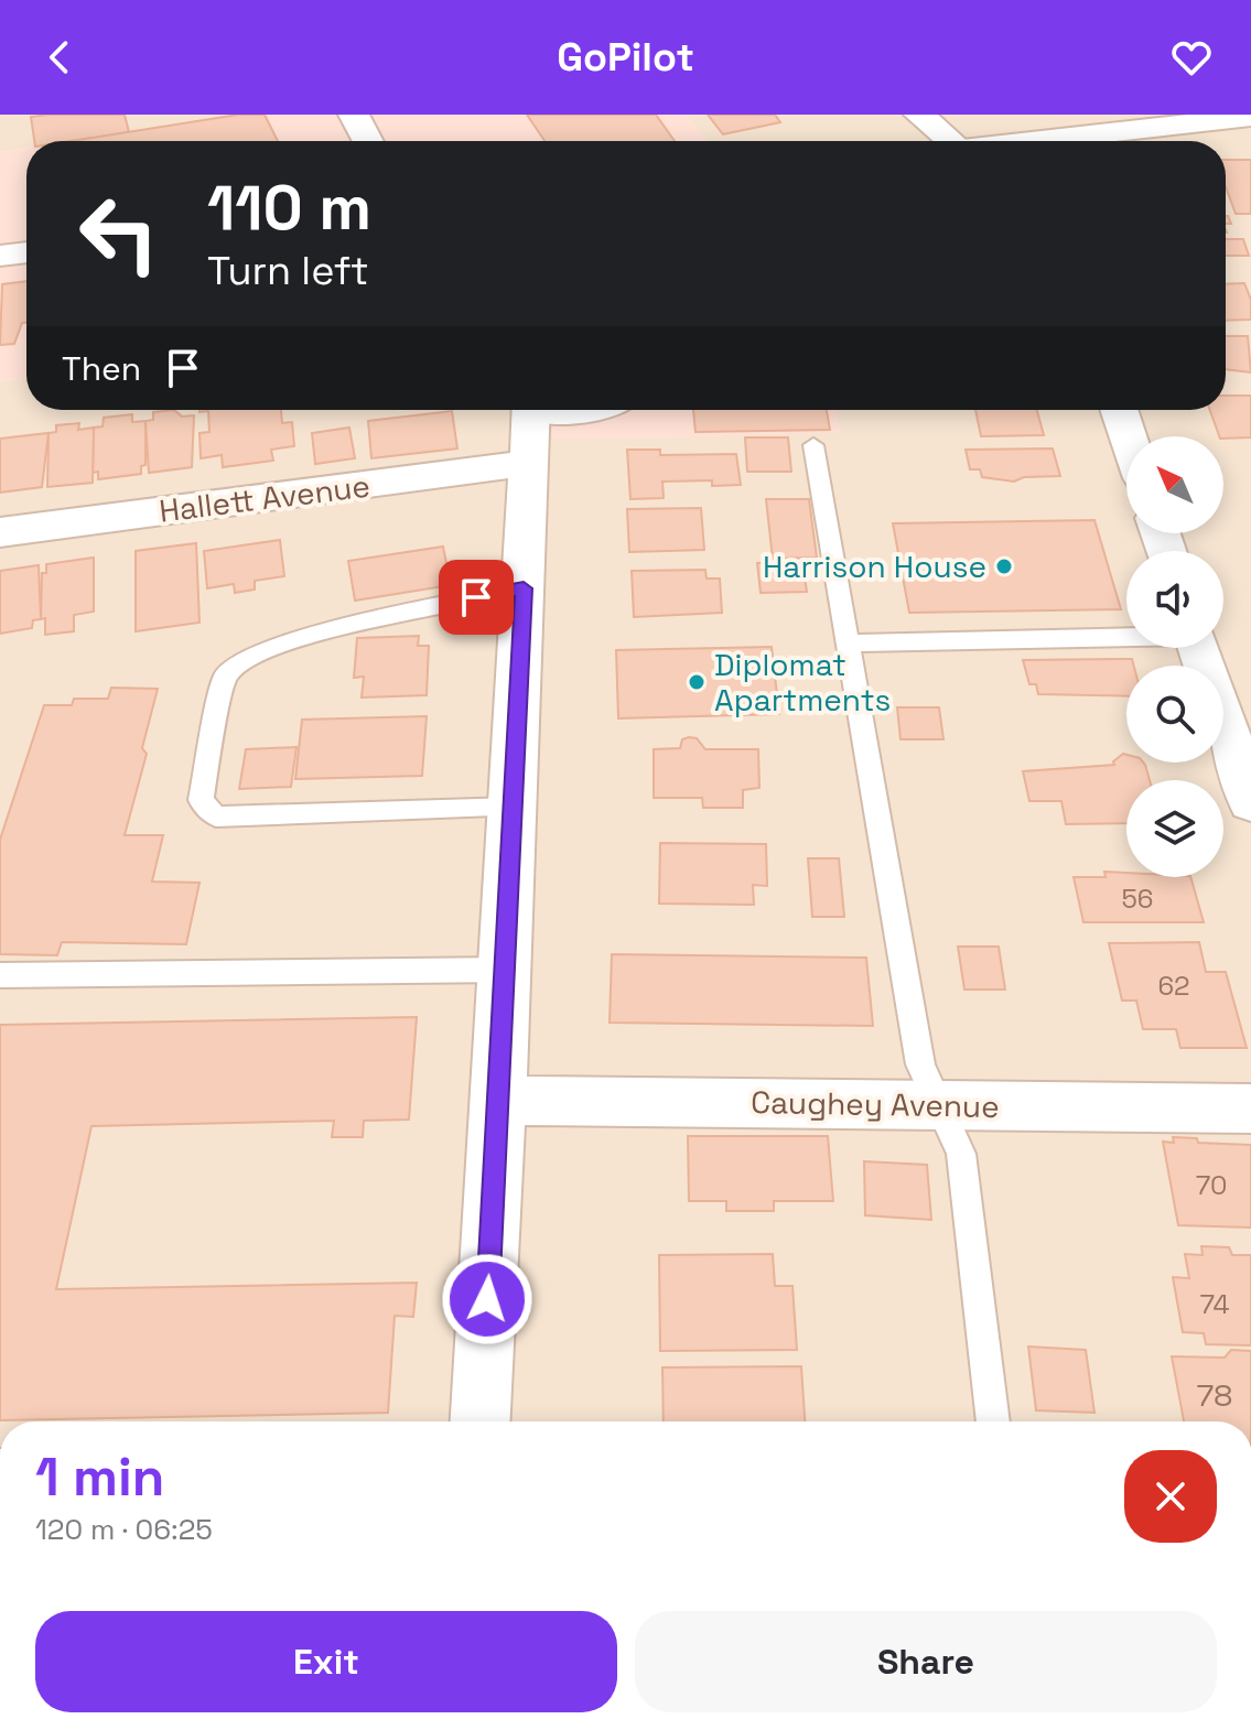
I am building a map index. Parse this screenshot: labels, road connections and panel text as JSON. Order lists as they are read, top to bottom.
{
  "streets": {
    "street": ["Hallett Avenue", "Caughey Avenue"]
  },
  "places": ["Harrison House", "Diplomat Apartments"],
  "house_numbers": [
    "56",
    "62",
    "70",
    "74",
    "78"
  ],
  "north": "top left",
  "page": {
    "header": "GoPilot",
    "turn": ["110 m", "Turn left"],
    "then": "Then",
    "heading": ["1 min", "120 m · 06:25"],
    "buttons": ["Exit", "Share"]
  }
}
